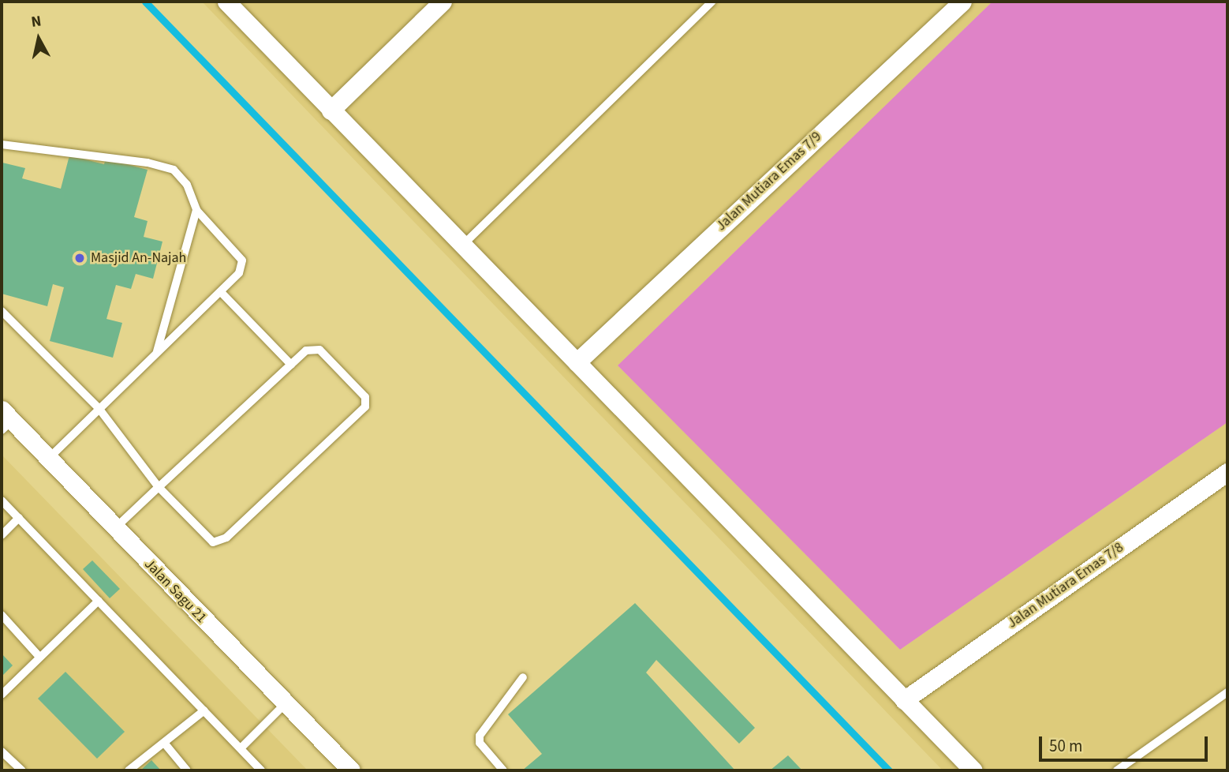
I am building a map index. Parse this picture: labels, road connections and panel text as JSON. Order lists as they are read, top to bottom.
{
  "streets": {
    "street": ["Jalan Mutiara Emas 7/9", "Jalan Mutiara Emas 7/8", "Jalan Sagu 21"]
  },
  "places": ["Masjid An-Najah"],
  "scale_bar": "50 m",
  "north": "top"
}
